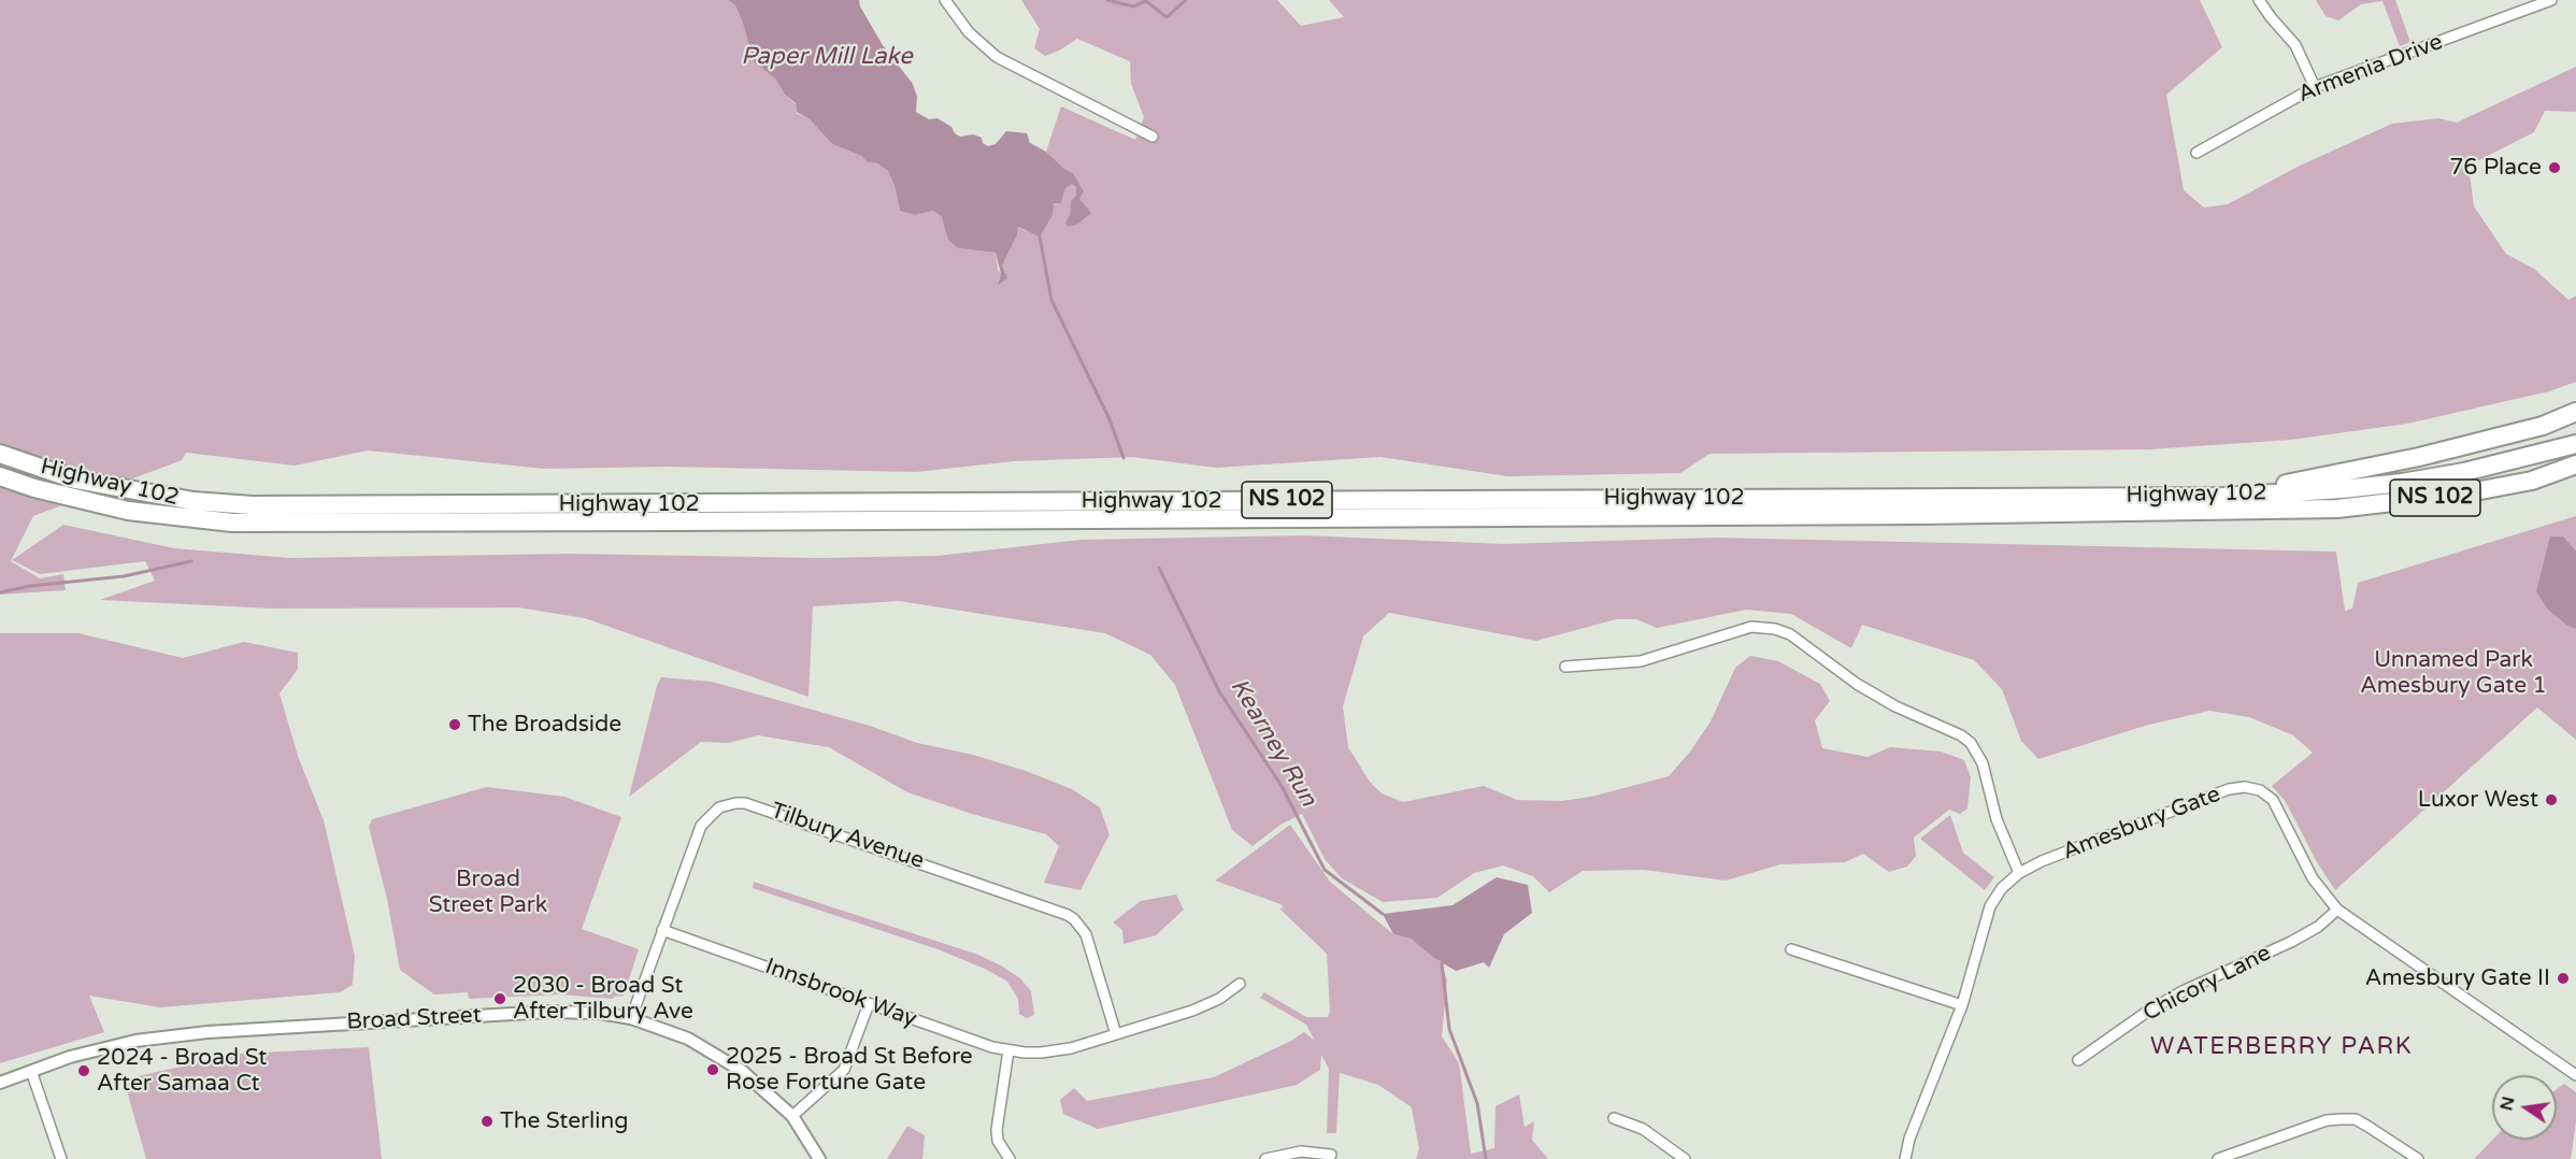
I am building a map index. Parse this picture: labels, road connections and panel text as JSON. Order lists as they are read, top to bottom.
{
  "streets": {
    "highway": ["Highway 102", "NS 102"],
    "street": [
      "Armenia Drive",
      "Amesbury Gate",
      "Tilbury Avenue",
      "Chicory Lane",
      "Innsbrook Way",
      "Broad Street"
    ]
  },
  "crossings": [
    ["Amesbury Gate", "Chicory Lane"],
    ["Tilbury Avenue", "Innsbrook Way"],
    ["Tilbury Avenue", "Broad Street"]
  ],
  "districts": ["WATERBERRY PARK"],
  "water": ["Paper Mill Lake", "Kearney Run"],
  "parks": ["Unnamed Park Amesbury Gate 1", "Broad Street Park"],
  "places": [
    "76 Place",
    "The Broadside",
    "Luxor West",
    "Amesbury Gate II",
    "2030 - Broad St After Tilbury Ave",
    "2025 - Broad St Before Rose Fortune Gate",
    "2024 - Broad St After Samaa Ct",
    "The Sterling"
  ],
  "north": "left"
}
